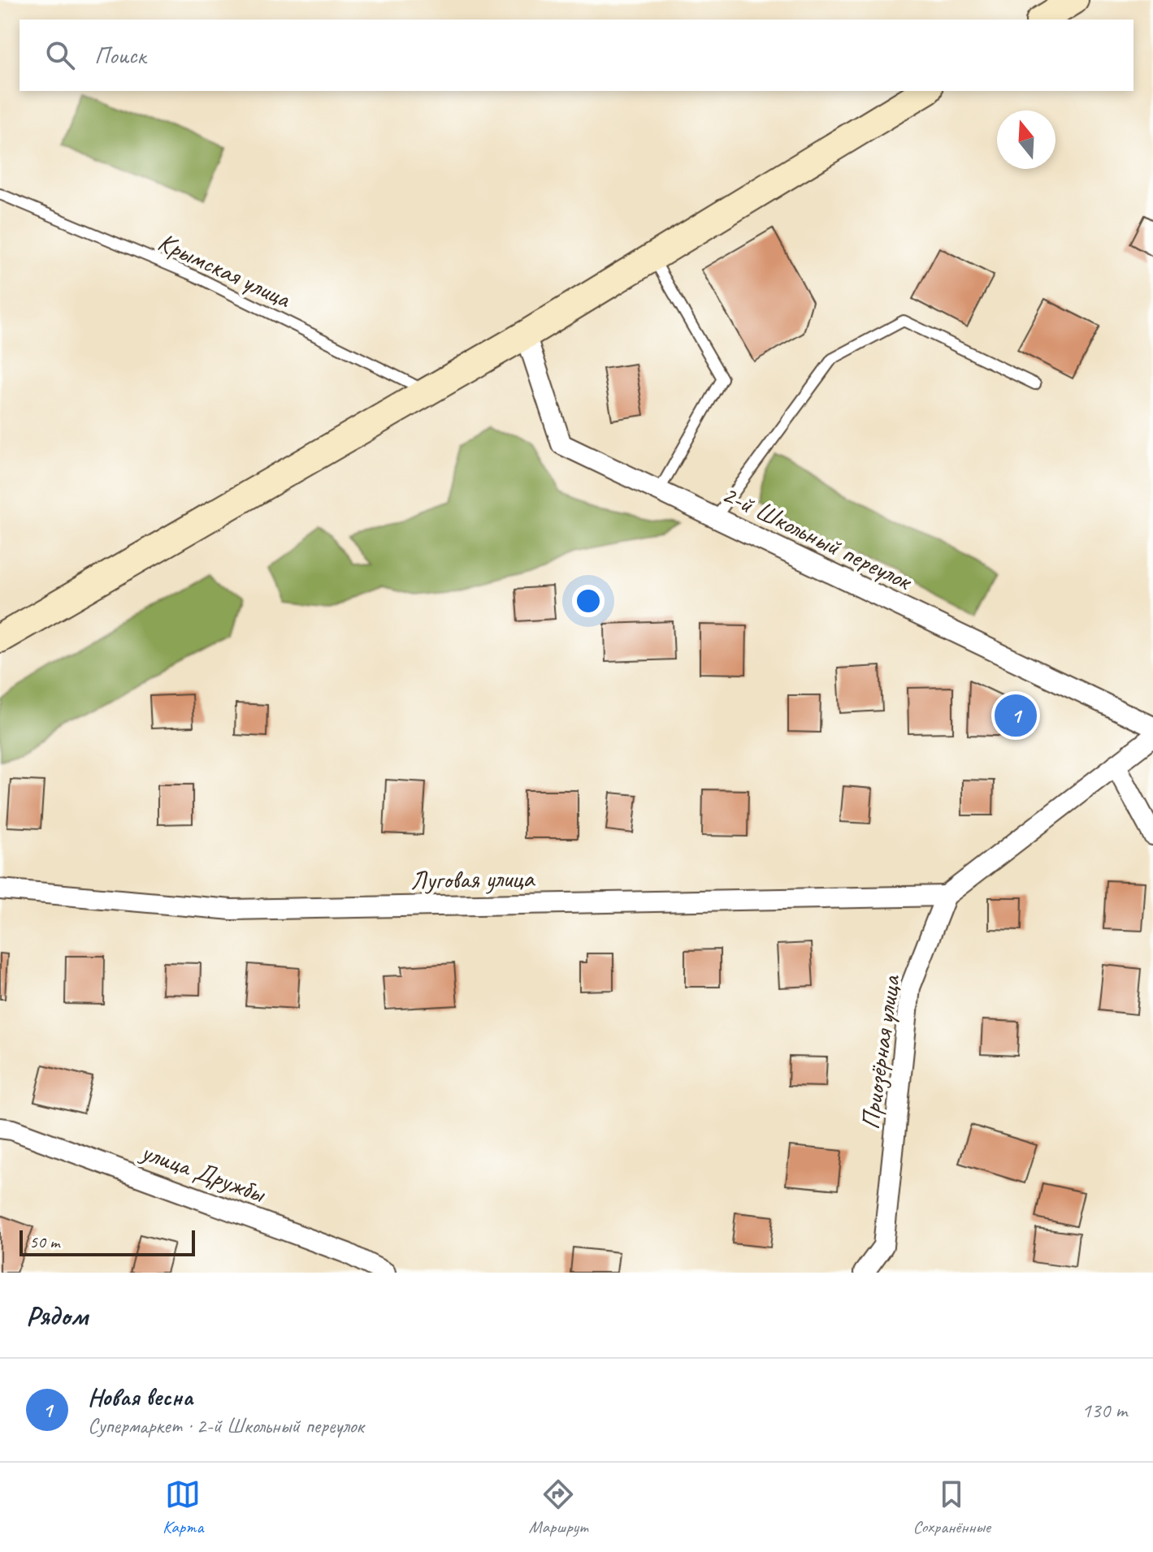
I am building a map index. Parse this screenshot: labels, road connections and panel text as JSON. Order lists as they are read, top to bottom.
{
  "streets": {
    "street": [
      "2-й Школьный переулок",
      "Луговая улица",
      "Приозёрная улица",
      "улица Дружбы"
    ],
    "lane": ["Крымская улица"]
  },
  "crossings": [
    ["Луговая улица", "Приозёрная улица"]
  ],
  "scale_bar": "50 m",
  "north": "top",
  "page": {
    "search": "Поиск",
    "pins": "1",
    "scale": "50 m",
    "heading": "Рядом",
    "list": [
      {
        "mark": "1",
        "name": "Новая весна",
        "note": "Супермаркет · 2-й Школьный переулок",
        "value": "130 m"
      }
    ],
    "nav": ["Карта", "Маршрут", "Сохранённые"]
  }
}
